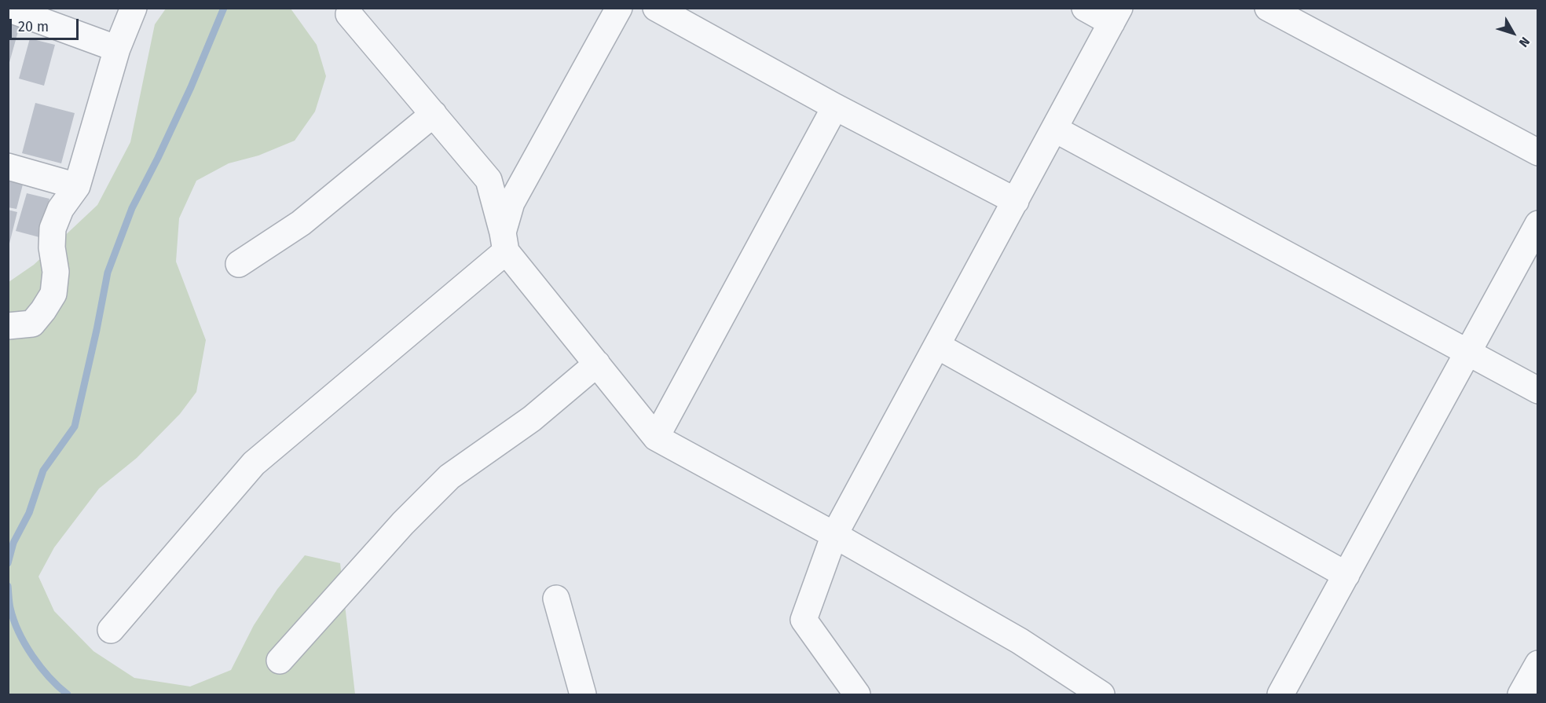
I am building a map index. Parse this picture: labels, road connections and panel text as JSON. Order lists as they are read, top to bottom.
{
  "scale_bar": "20 m",
  "north": "bottom right"
}
